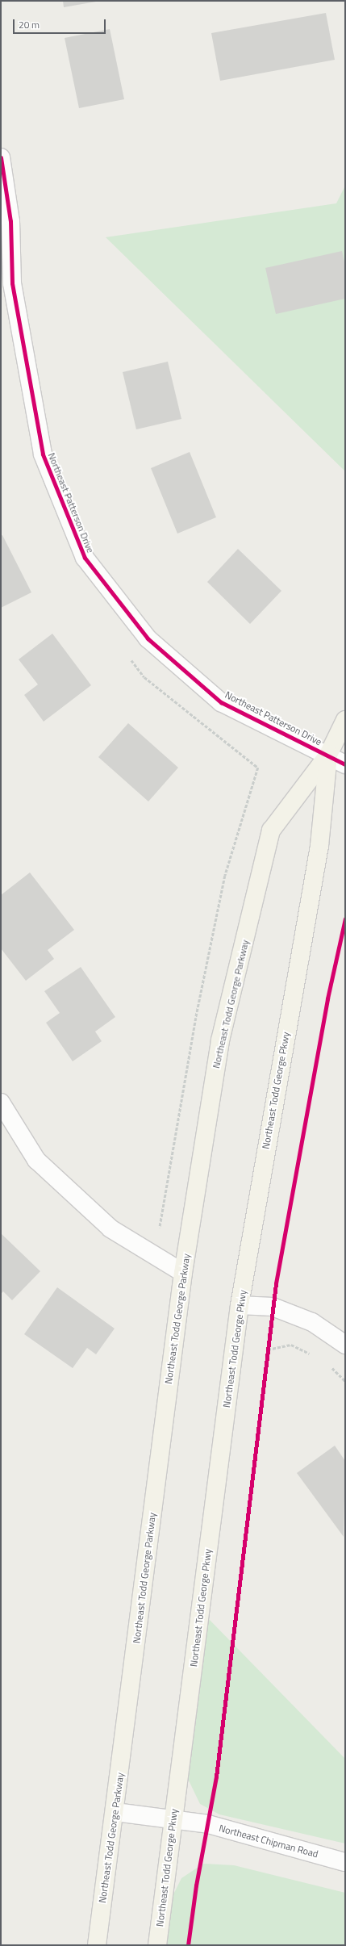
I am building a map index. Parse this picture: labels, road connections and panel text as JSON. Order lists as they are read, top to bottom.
{
  "streets": {
    "main road": ["Northeast Todd George Parkway", "Northeast Todd George Pkwy"],
    "street": ["Northeast Patterson Drive", "Northeast Chipman Road"]
  },
  "crossings": [
    ["Northeast Patterson Drive", "Northeast Todd George Parkway"],
    ["Northeast Patterson Drive", "Northeast Todd George Pkwy"],
    ["Northeast Todd George Parkway", "Northeast Todd George Pkwy"],
    ["Northeast Todd George Parkway", "Northeast Chipman Road"],
    ["Northeast Todd George Pkwy", "Northeast Chipman Road"]
  ],
  "scale_bar": "20 m"
}
